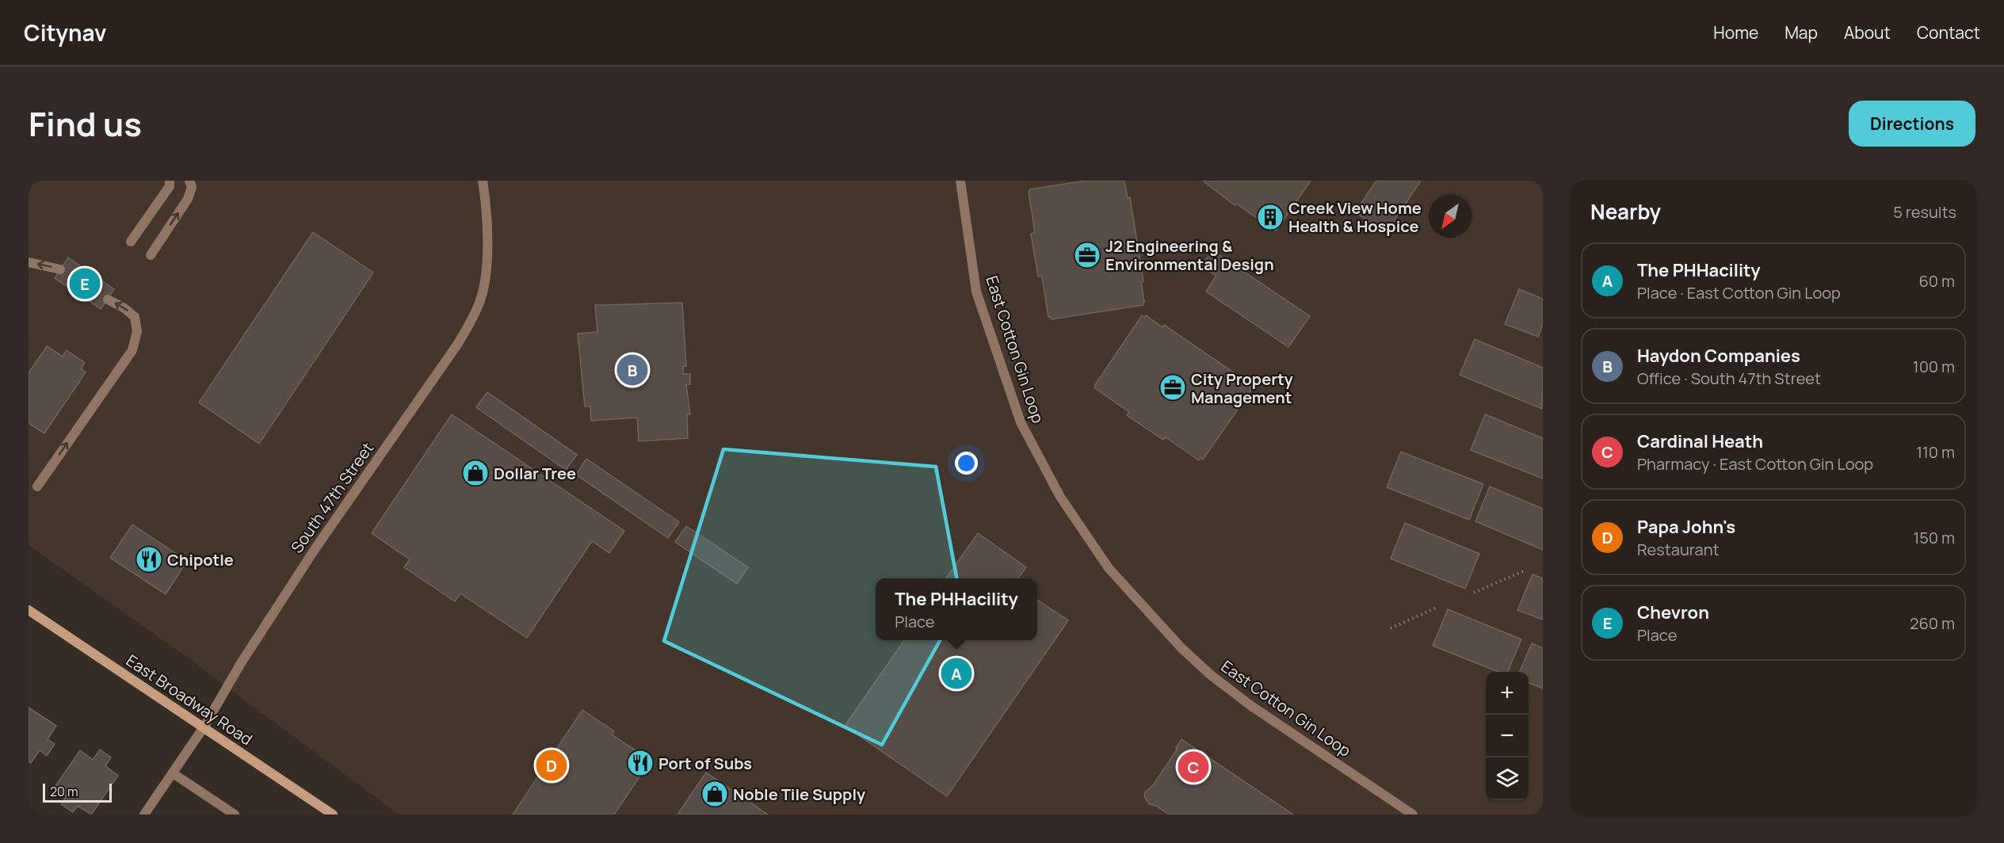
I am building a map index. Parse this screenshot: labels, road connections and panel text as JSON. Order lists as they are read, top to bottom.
{
  "streets": {
    "main road": ["East Broadway Road"],
    "street": ["East Cotton Gin Loop", "South 47th Street"]
  },
  "crossings": [
    ["South 47th Street", "East Broadway Road"]
  ],
  "places": {
    "building": ["Creek View Home Health & Hospice"],
    "office": ["J2 Engineering & Environmental Design", "City Property Management"],
    "shop": ["Dollar Tree", "Noble Tile Supply"],
    "restaurant": ["Chipotle", "Port of Subs"]
  },
  "scale_bar": "20 m",
  "north": "bottom left",
  "page": {
    "header": "Citynav",
    "nav": [
      "Home",
      "Map",
      "About",
      "Contact"
    ],
    "title": "Find us",
    "buttons": "Directions",
    "heading": ["Nearby", "5 results"],
    "list": [
      {
        "mark": "A",
        "name": "The PHHacility",
        "note": "Place · East Cotton Gin Loop",
        "value": "60 m"
      },
      {
        "mark": "B",
        "name": "Haydon Companies",
        "note": "Office · South 47th Street",
        "value": "100 m"
      },
      {
        "mark": "C",
        "name": "Cardinal Heath",
        "note": "Pharmacy · East Cotton Gin Loop",
        "value": "110 m"
      },
      {
        "mark": "D",
        "name": "Papa John's",
        "note": "Restaurant",
        "value": "150 m"
      },
      {
        "mark": "E",
        "name": "Chevron",
        "note": "Place",
        "value": "260 m"
      }
    ],
    "pins": [
      "E",
      "B",
      "A",
      "D",
      "C"
    ],
    "popup": ["The PHHacility", "Place"],
    "map_buttons": ["+", "−"],
    "scale": "20 m"
  }
}
